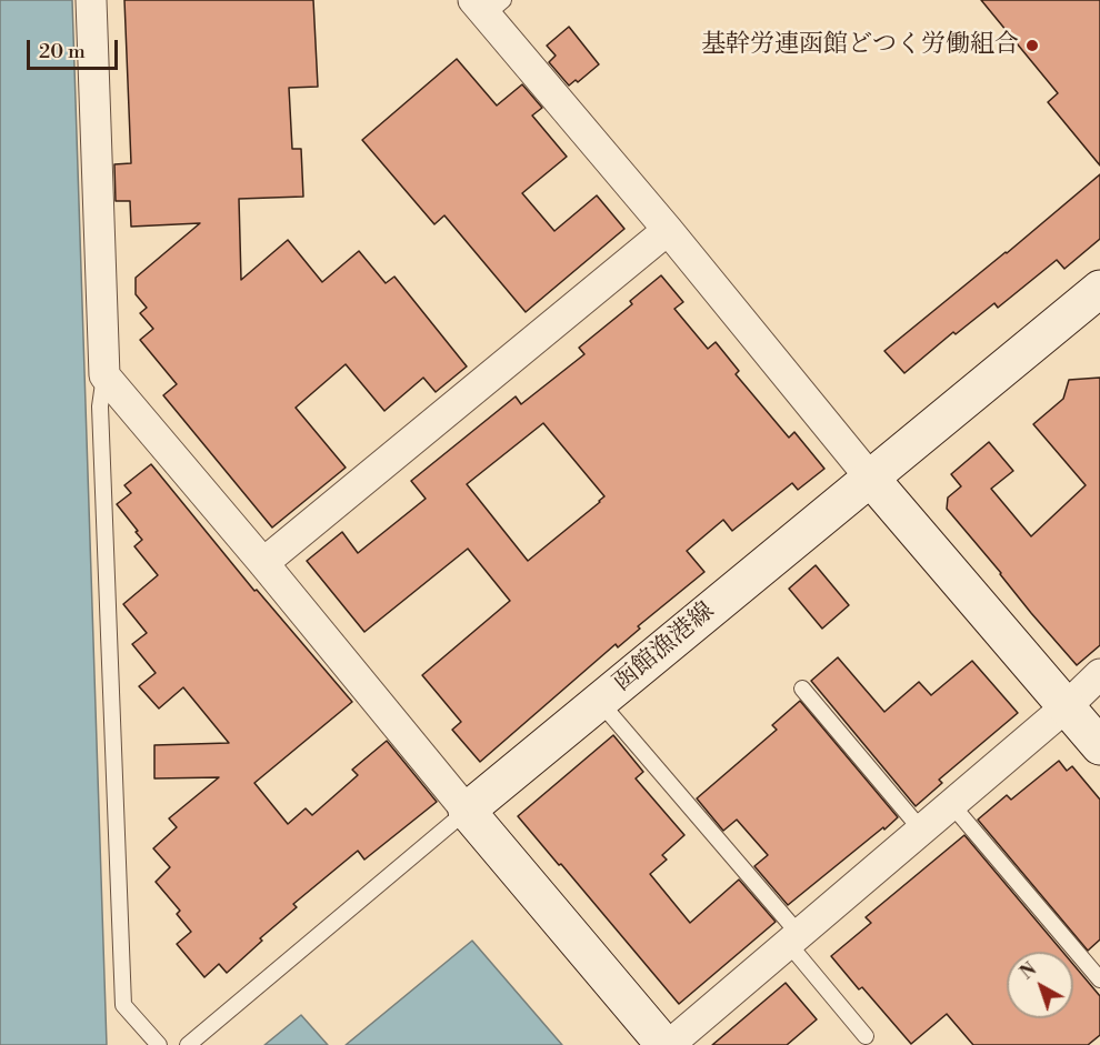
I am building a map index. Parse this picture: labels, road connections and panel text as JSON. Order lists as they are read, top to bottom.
{
  "streets": {
    "main road": ["函館漁港線"]
  },
  "places": ["基幹労連函館どつく労働組合"],
  "scale_bar": "20 m",
  "north": "top left"
}
